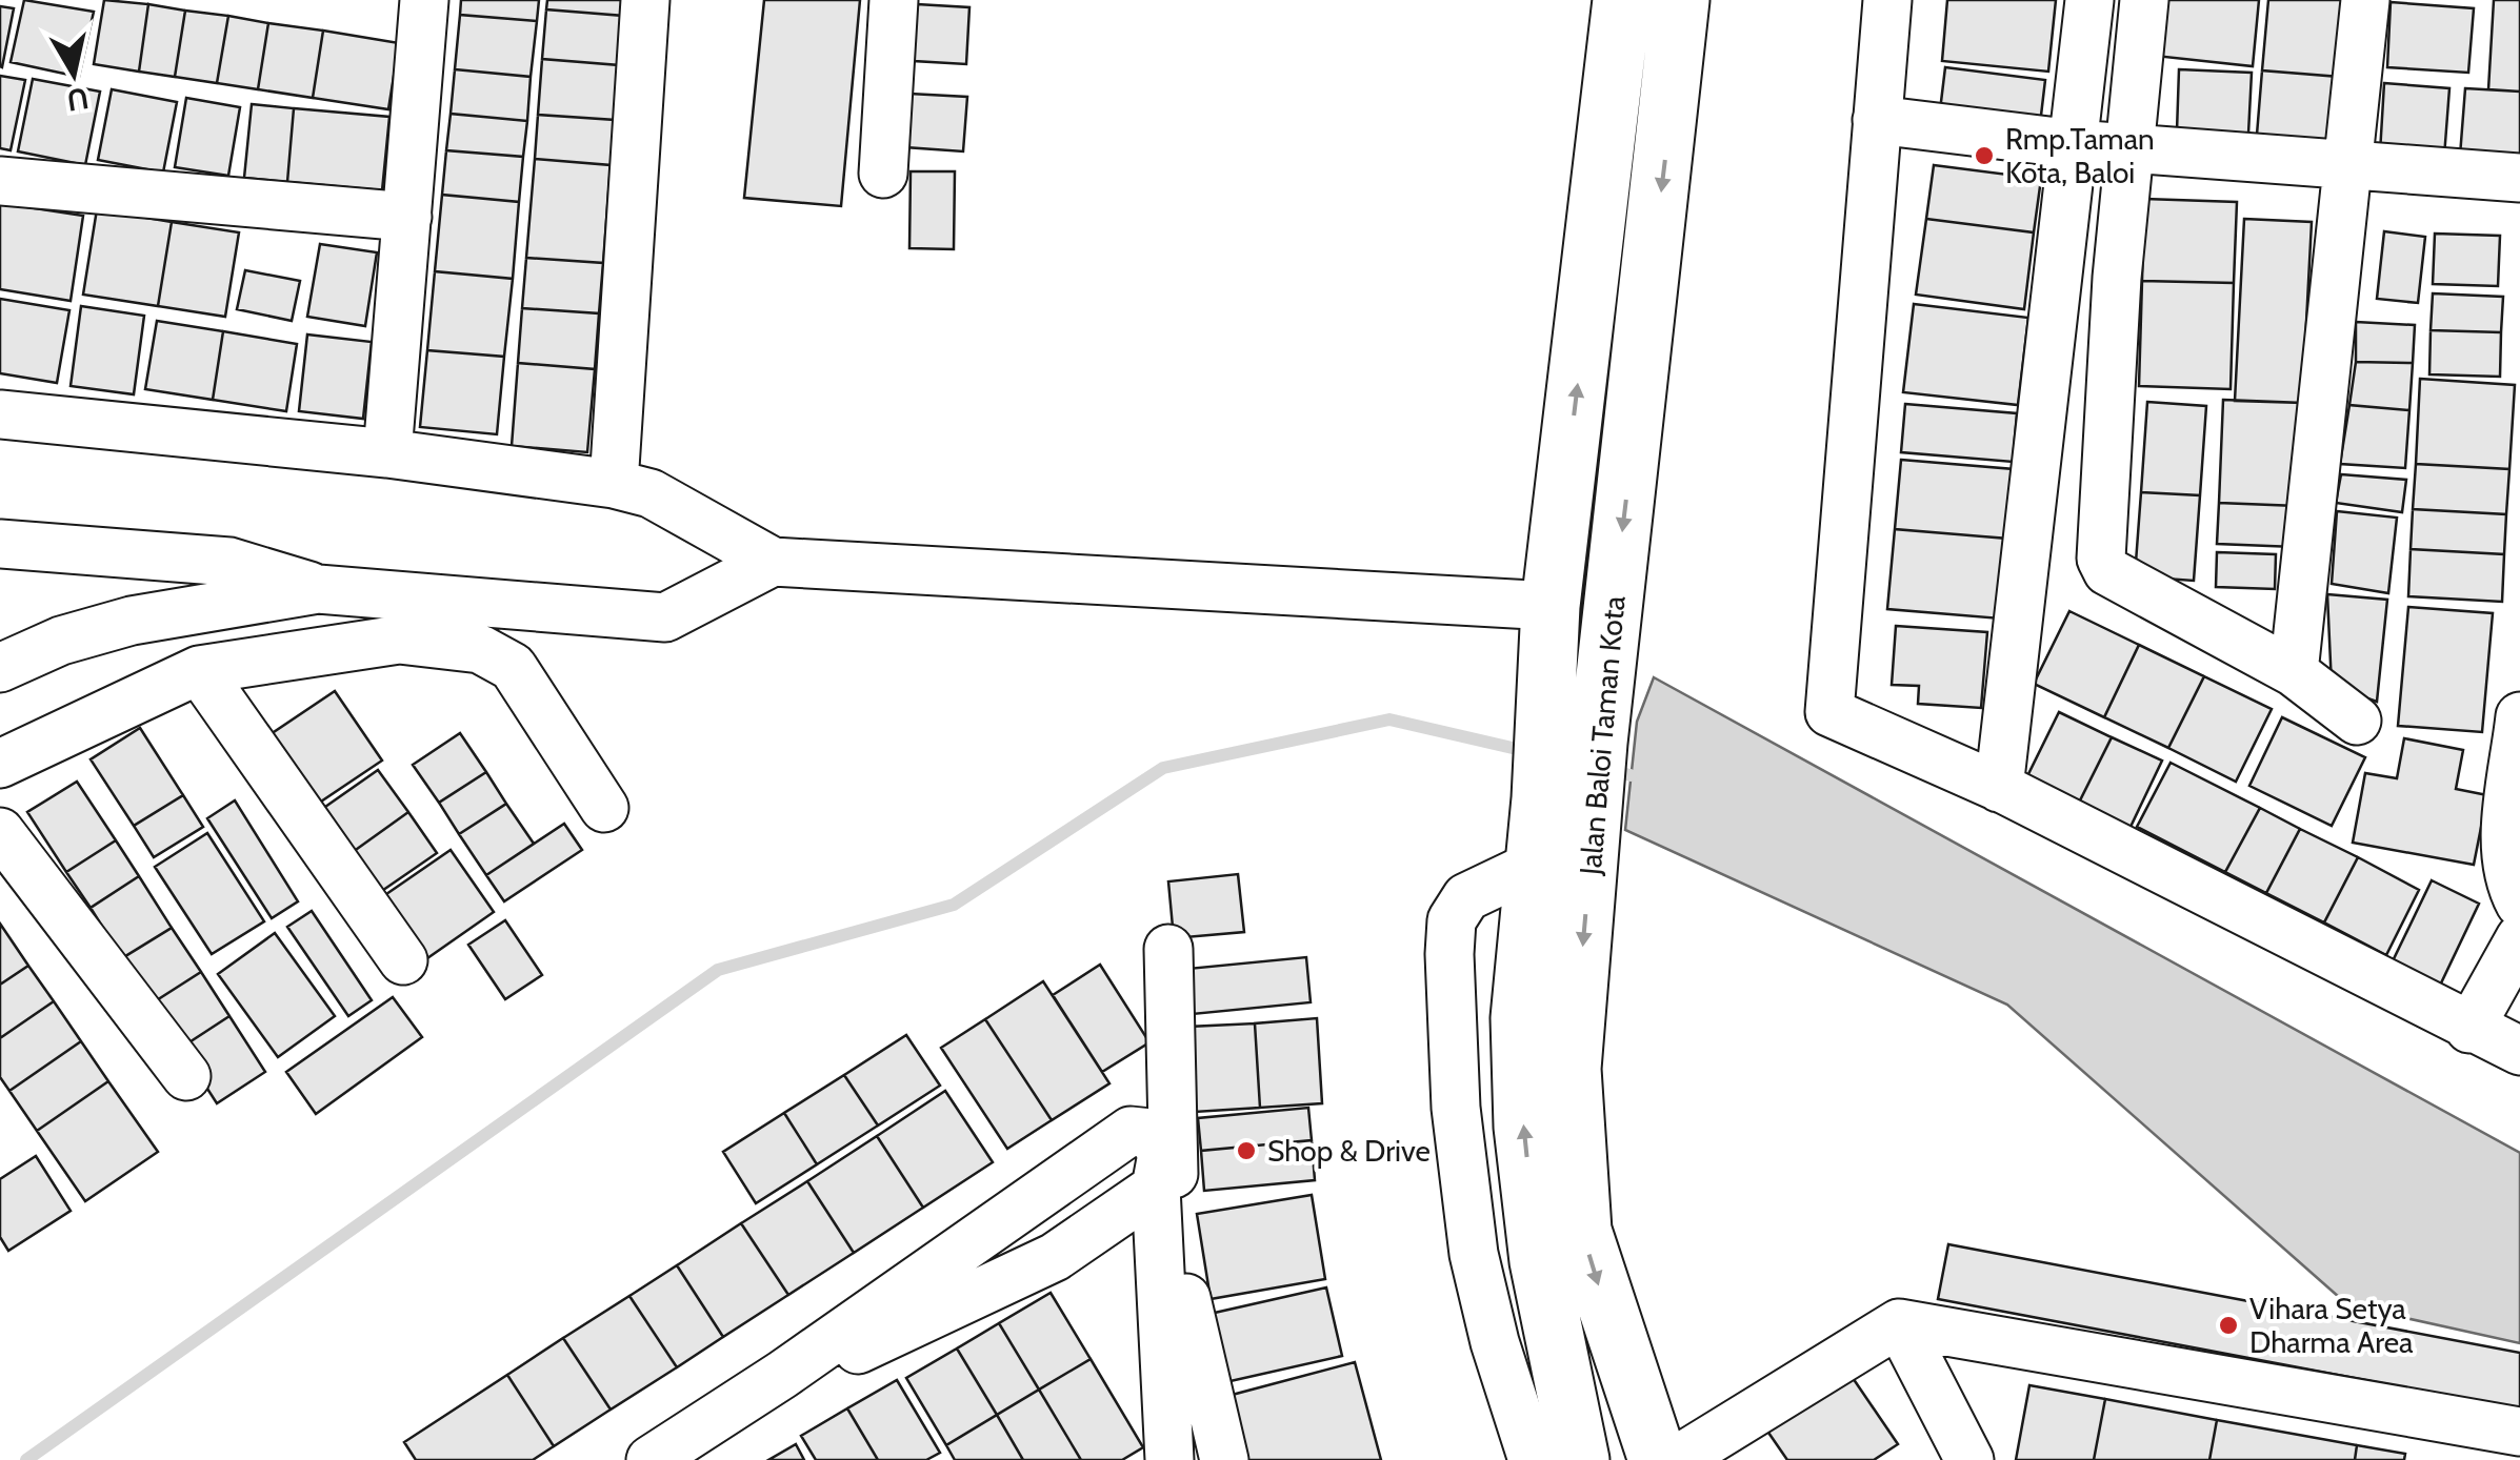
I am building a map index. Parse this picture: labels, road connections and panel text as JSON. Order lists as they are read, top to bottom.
{
  "streets": {
    "highway": ["Jalan Baloi Taman Kota"]
  },
  "places": ["Rmp.Taman Kota, Baloi", "Shop & Drive", "Vihara Setya Dharma Area"],
  "north": "bottom"
}
